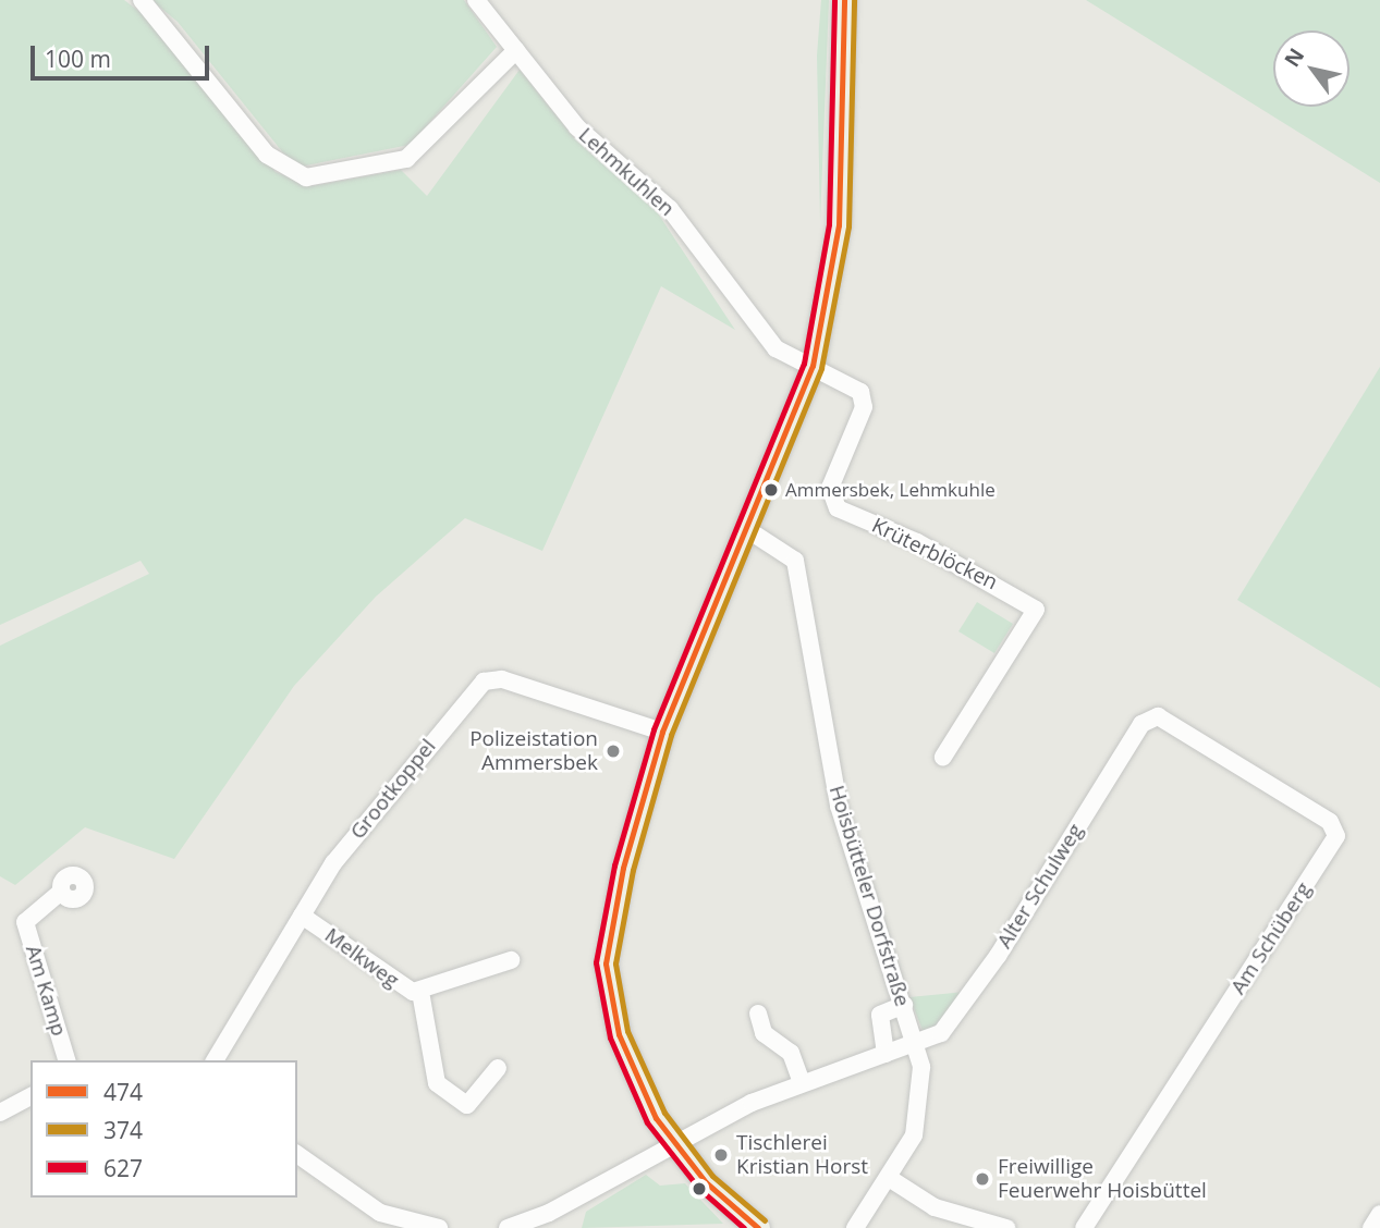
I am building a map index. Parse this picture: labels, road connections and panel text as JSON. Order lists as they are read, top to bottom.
{
  "streets": {
    "street": [
      "Lehmkuhlen",
      "Krüterblöcken",
      "Grootkoppel",
      "Alter Schulweg",
      "Hoisbütteler Dorfstraße",
      "Am Schüberg",
      "Melkweg",
      "Am Kamp"
    ]
  },
  "crossings": [
    ["Lehmkuhlen", "Krüterblöcken"],
    ["Grootkoppel", "Melkweg"],
    ["Alter Schulweg", "Hoisbütteler Dorfstraße"],
    ["Alter Schulweg", "Am Schüberg"]
  ],
  "places": [
    "Ammersbek, Lehmkuhle",
    "Polizeistation Ammersbek",
    "Tischlerei Kristian Horst",
    "Freiwillige Feuerwehr Hoisbüttel"
  ],
  "lines": ["transit line 474", "transit line 374", "transit line 627"],
  "legend": ["474", "374", "627"],
  "scale_bar": "100 m",
  "north": "top left"
}
